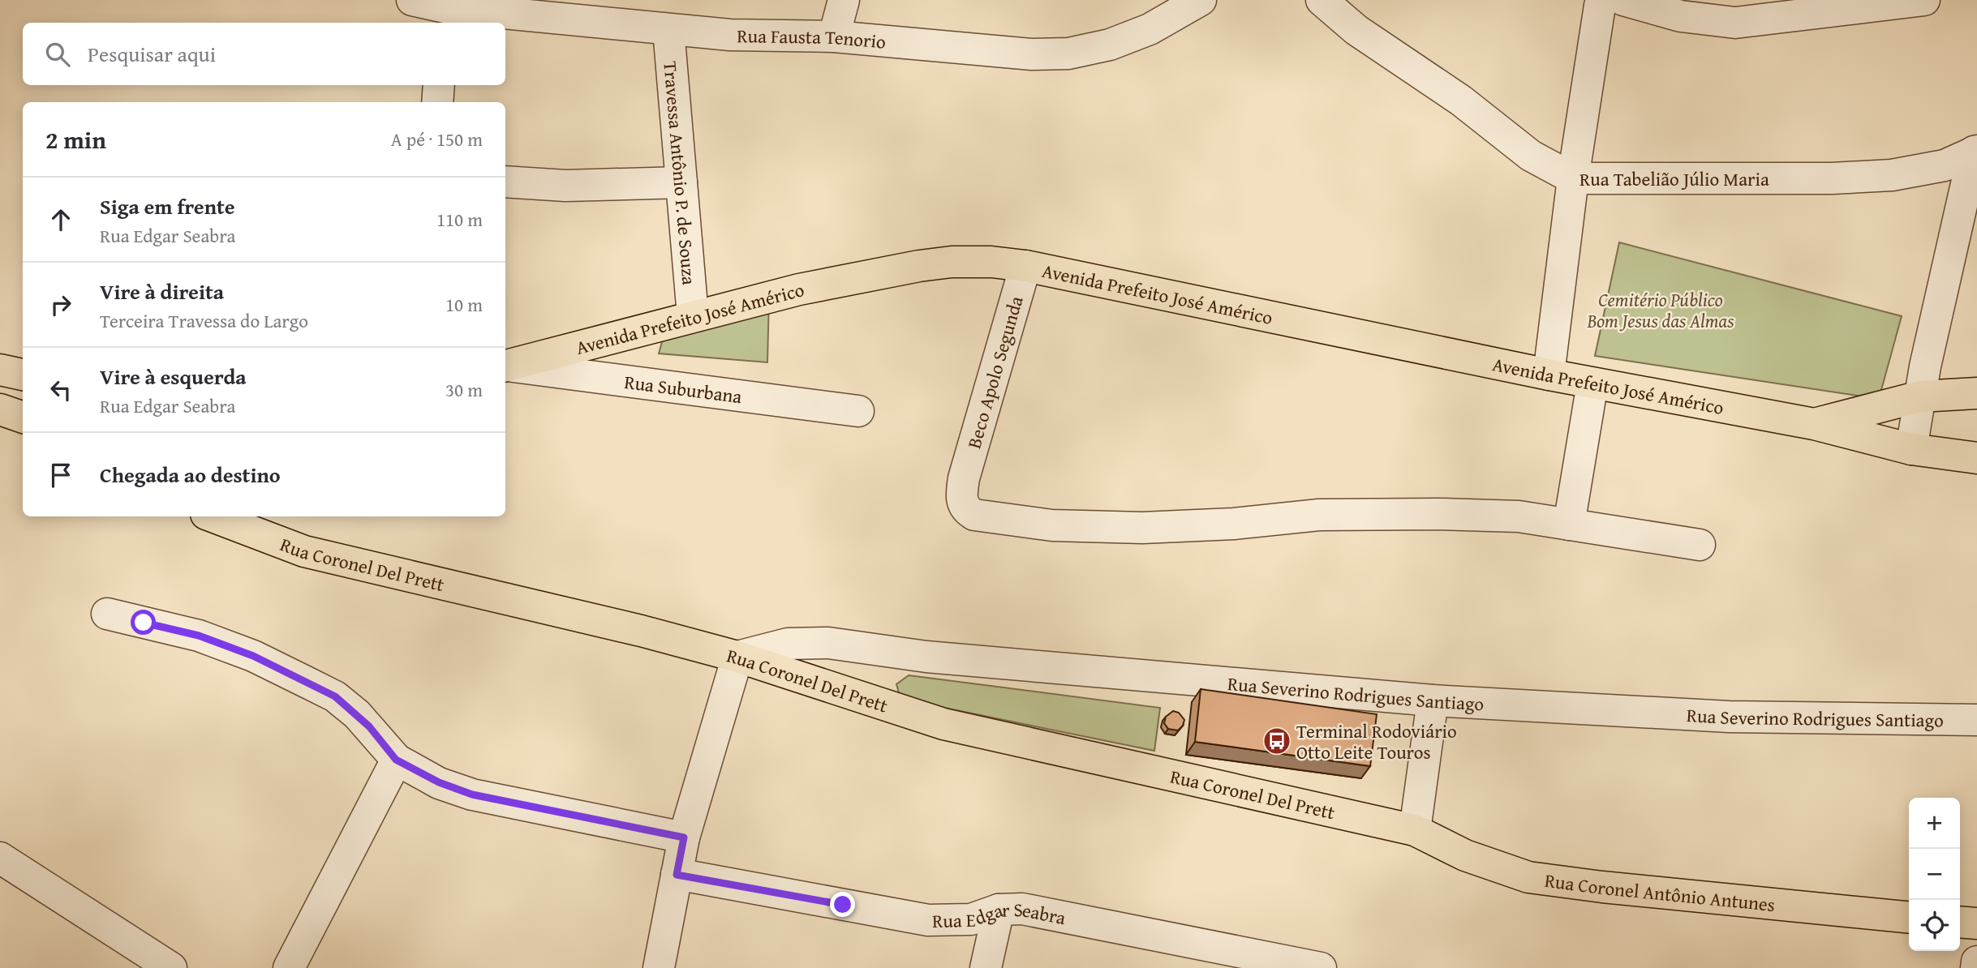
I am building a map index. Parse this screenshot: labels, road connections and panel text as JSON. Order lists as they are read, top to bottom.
{
  "streets": {
    "main road": ["Avenida Prefeito José Américo", "Rua Coronel Del Prett", "Rua Coronel Antônio Antunes"],
    "street": [
      "Rua Fausta Tenorio",
      "Travessa Antônio P. de Souza",
      "Rua Tabelião Júlio Maria",
      "Beco Apolo Segunda",
      "Rua Suburbana",
      "Rua Severino Rodrigues Santiago",
      "Rua Edgar Seabra"
    ]
  },
  "crossings": [
    ["Rua Fausta Tenorio", "Travessa Antônio P. de Souza"],
    ["Travessa Antônio P. de Souza", "Avenida Prefeito José Américo"],
    ["Avenida Prefeito José Américo", "Beco Apolo Segunda"],
    ["Rua Coronel Del Prett", "Rua Severino Rodrigues Santiago"],
    ["Rua Coronel Del Prett", "Rua Coronel Antônio Antunes"]
  ],
  "parks": ["Cemitério Público Bom Jesus das Almas"],
  "places": {
    "bus stop": ["Terminal Rodoviário Otto Leite Touros"]
  },
  "page": {
    "search": "Pesquisar aqui",
    "heading": ["2 min", "A pé · 150 m"],
    "list": [
      ["Siga em frente", "Rua Edgar Seabra", "110 m"],
      ["Vire à direita", "Terceira Travessa do Largo", "10 m"],
      ["Vire à esquerda", "Rua Edgar Seabra", "30 m"],
      "Chegada ao destino"
    ],
    "map_buttons": ["+", "−"]
  }
}
